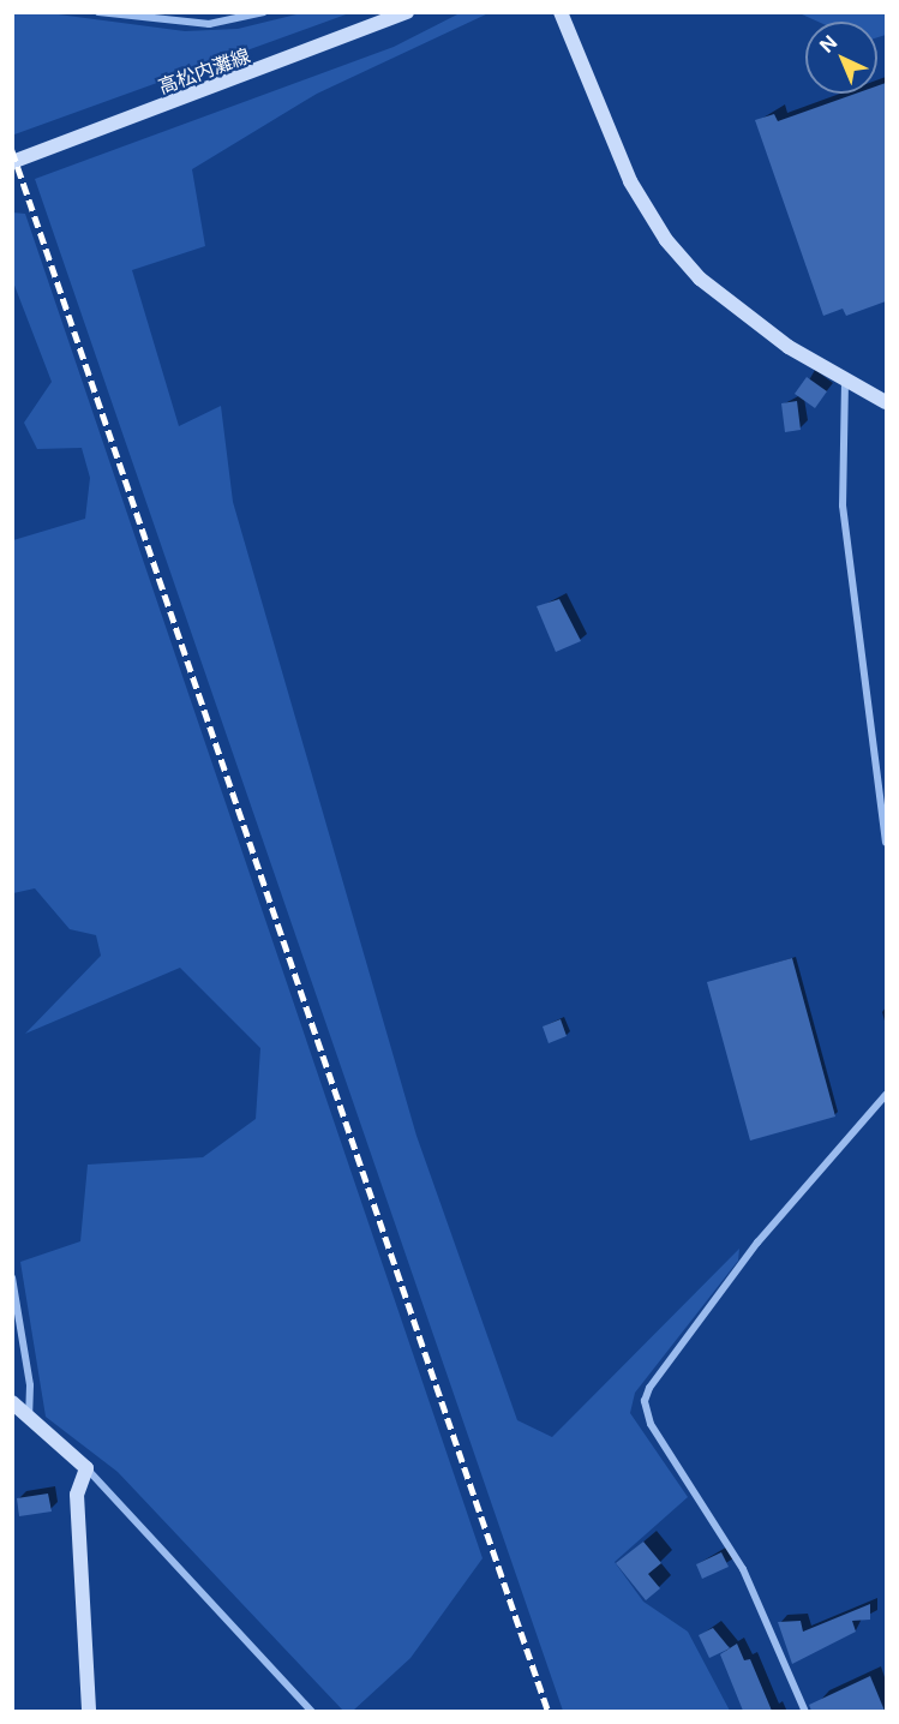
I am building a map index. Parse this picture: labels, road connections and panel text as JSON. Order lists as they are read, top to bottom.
{
  "streets": {
    "street": ["高松内灘線"]
  },
  "north": "top left"
}
